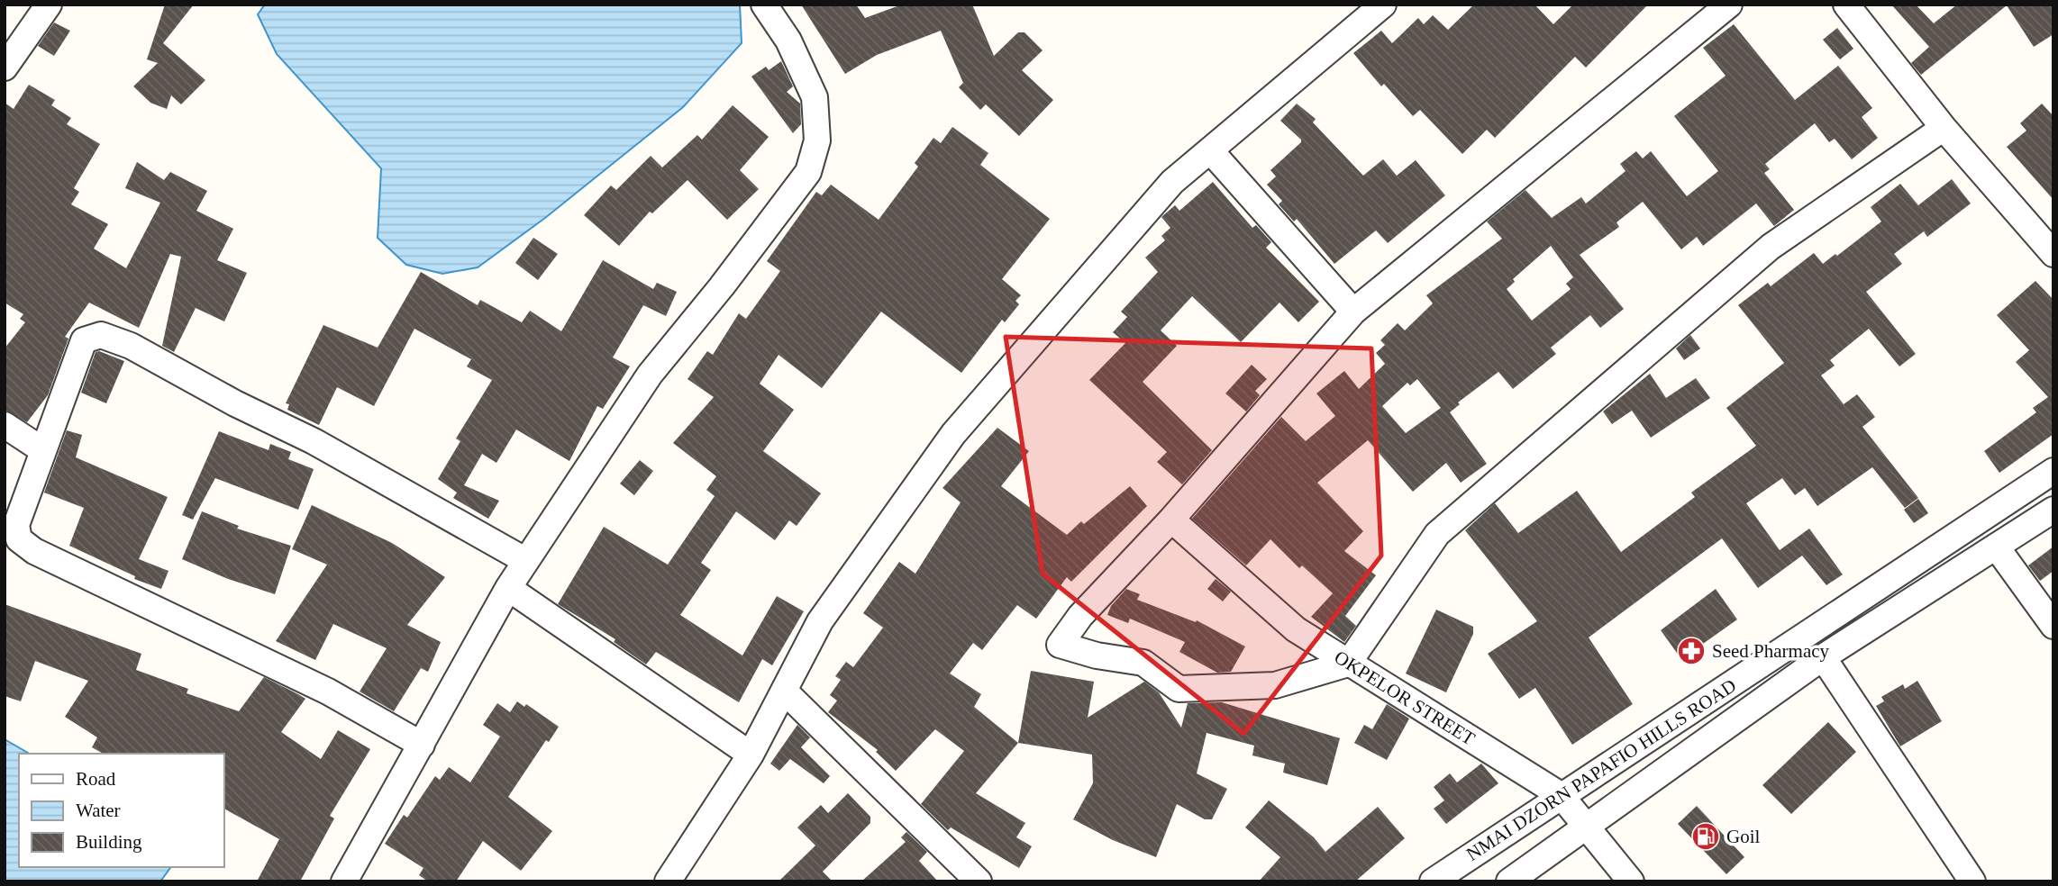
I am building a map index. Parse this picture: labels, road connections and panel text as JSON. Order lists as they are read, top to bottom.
{
  "streets": {
    "street": ["OKPELOR STREET", "NMAI DZORN PAPAFIO HILLS ROAD"]
  },
  "crossings": [
    ["OKPELOR STREET", "NMAI DZORN PAPAFIO HILLS ROAD"]
  ],
  "places": {
    "pharmacy": ["Seed Pharmacy"],
    "fuel station": ["Goil"]
  },
  "legend": ["Road", "Water", "Building"]
}
